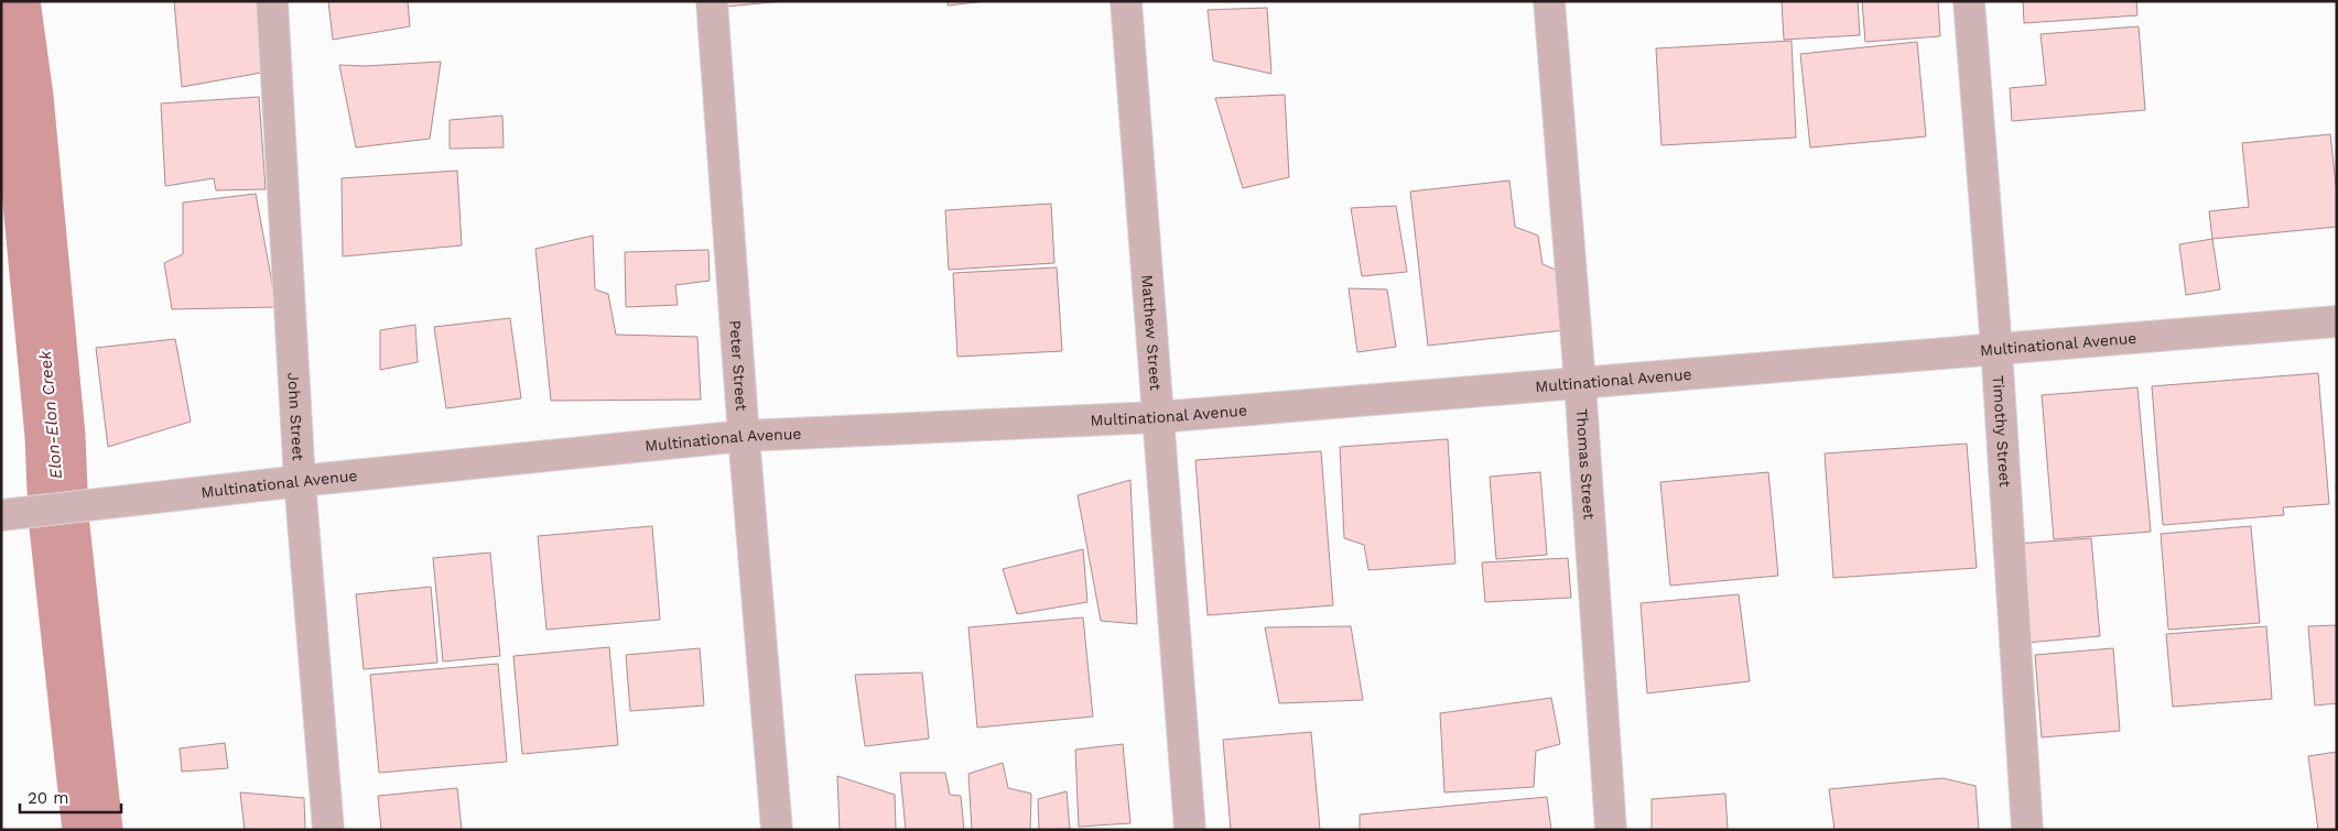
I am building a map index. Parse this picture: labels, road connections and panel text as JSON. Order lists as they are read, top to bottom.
{
  "streets": {
    "street": [
      "Matthew Street",
      "Multinational Avenue",
      "Peter Street",
      "John Street",
      "Timothy Street",
      "Thomas Street"
    ]
  },
  "crossings": [
    ["Matthew Street", "Multinational Avenue"],
    ["Multinational Avenue", "Peter Street"],
    ["Multinational Avenue", "John Street"],
    ["Multinational Avenue", "Timothy Street"],
    ["Multinational Avenue", "Thomas Street"]
  ],
  "water": ["Elon-Elon Creek"],
  "scale_bar": "20 m"
}
